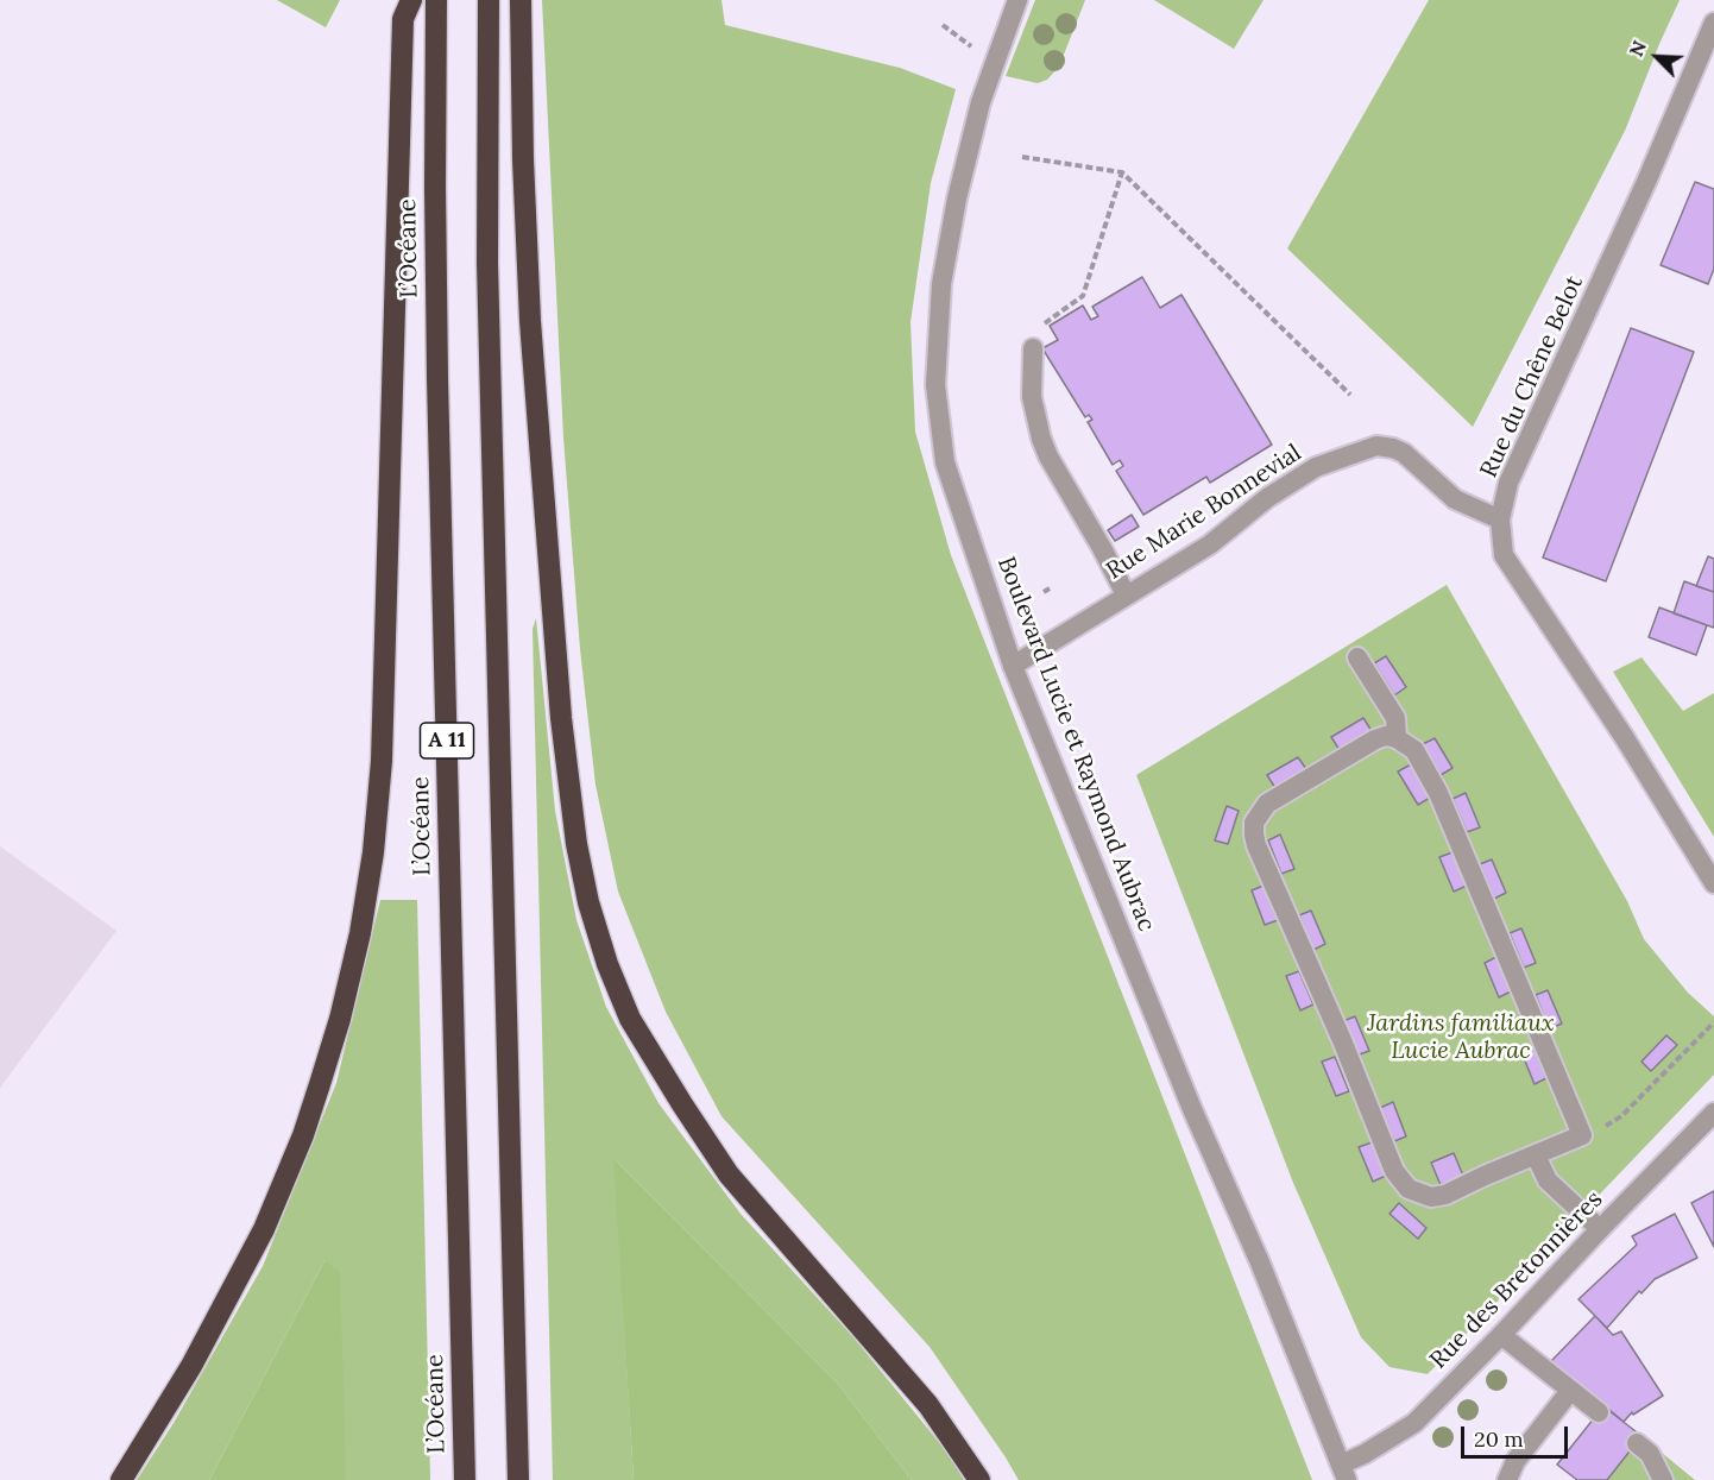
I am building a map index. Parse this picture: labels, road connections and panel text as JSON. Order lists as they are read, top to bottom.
{
  "streets": {
    "highway": ["L’Océane", "A 11"],
    "street": [
      "Rue du Chêne Belot",
      "Rue Marie Bonnevial",
      "Boulevard Lucie et Raymond Aubrac",
      "Rue des Bretonnières"
    ]
  },
  "crossings": [
    ["Rue du Chêne Belot", "Rue Marie Bonnevial"],
    ["Rue Marie Bonnevial", "Boulevard Lucie et Raymond Aubrac"],
    ["Boulevard Lucie et Raymond Aubrac", "Rue des Bretonnières"]
  ],
  "parks": ["Jardins familiaux Lucie Aubrac"],
  "scale_bar": "20 m",
  "north": "top left"
}
